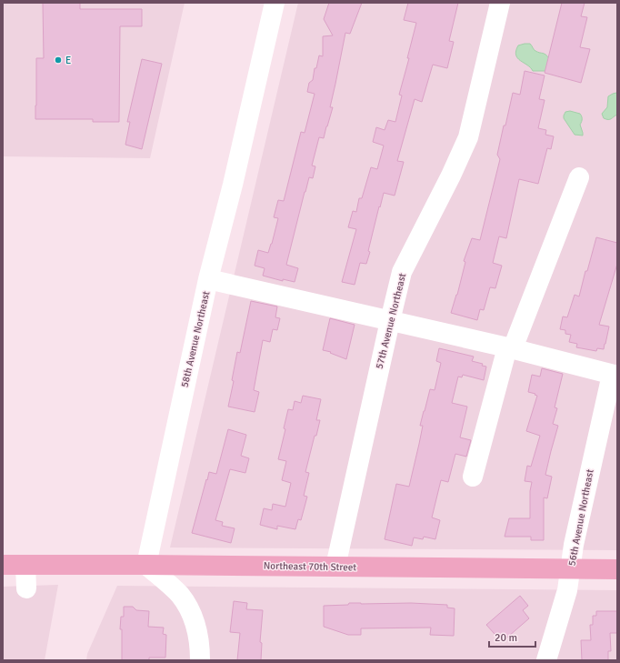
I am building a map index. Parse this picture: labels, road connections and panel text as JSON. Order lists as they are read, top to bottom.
{
  "streets": {
    "main road": ["Northeast 70th Street"],
    "street": ["57th Avenue Northeast", "58th Avenue Northeast", "56th Avenue Northeast"]
  },
  "crossings": [
    ["57th Avenue Northeast", "Northeast 70th Street"],
    ["58th Avenue Northeast", "Northeast 70th Street"],
    ["56th Avenue Northeast", "Northeast 70th Street"]
  ],
  "places": ["E"],
  "scale_bar": "20 m"
}
